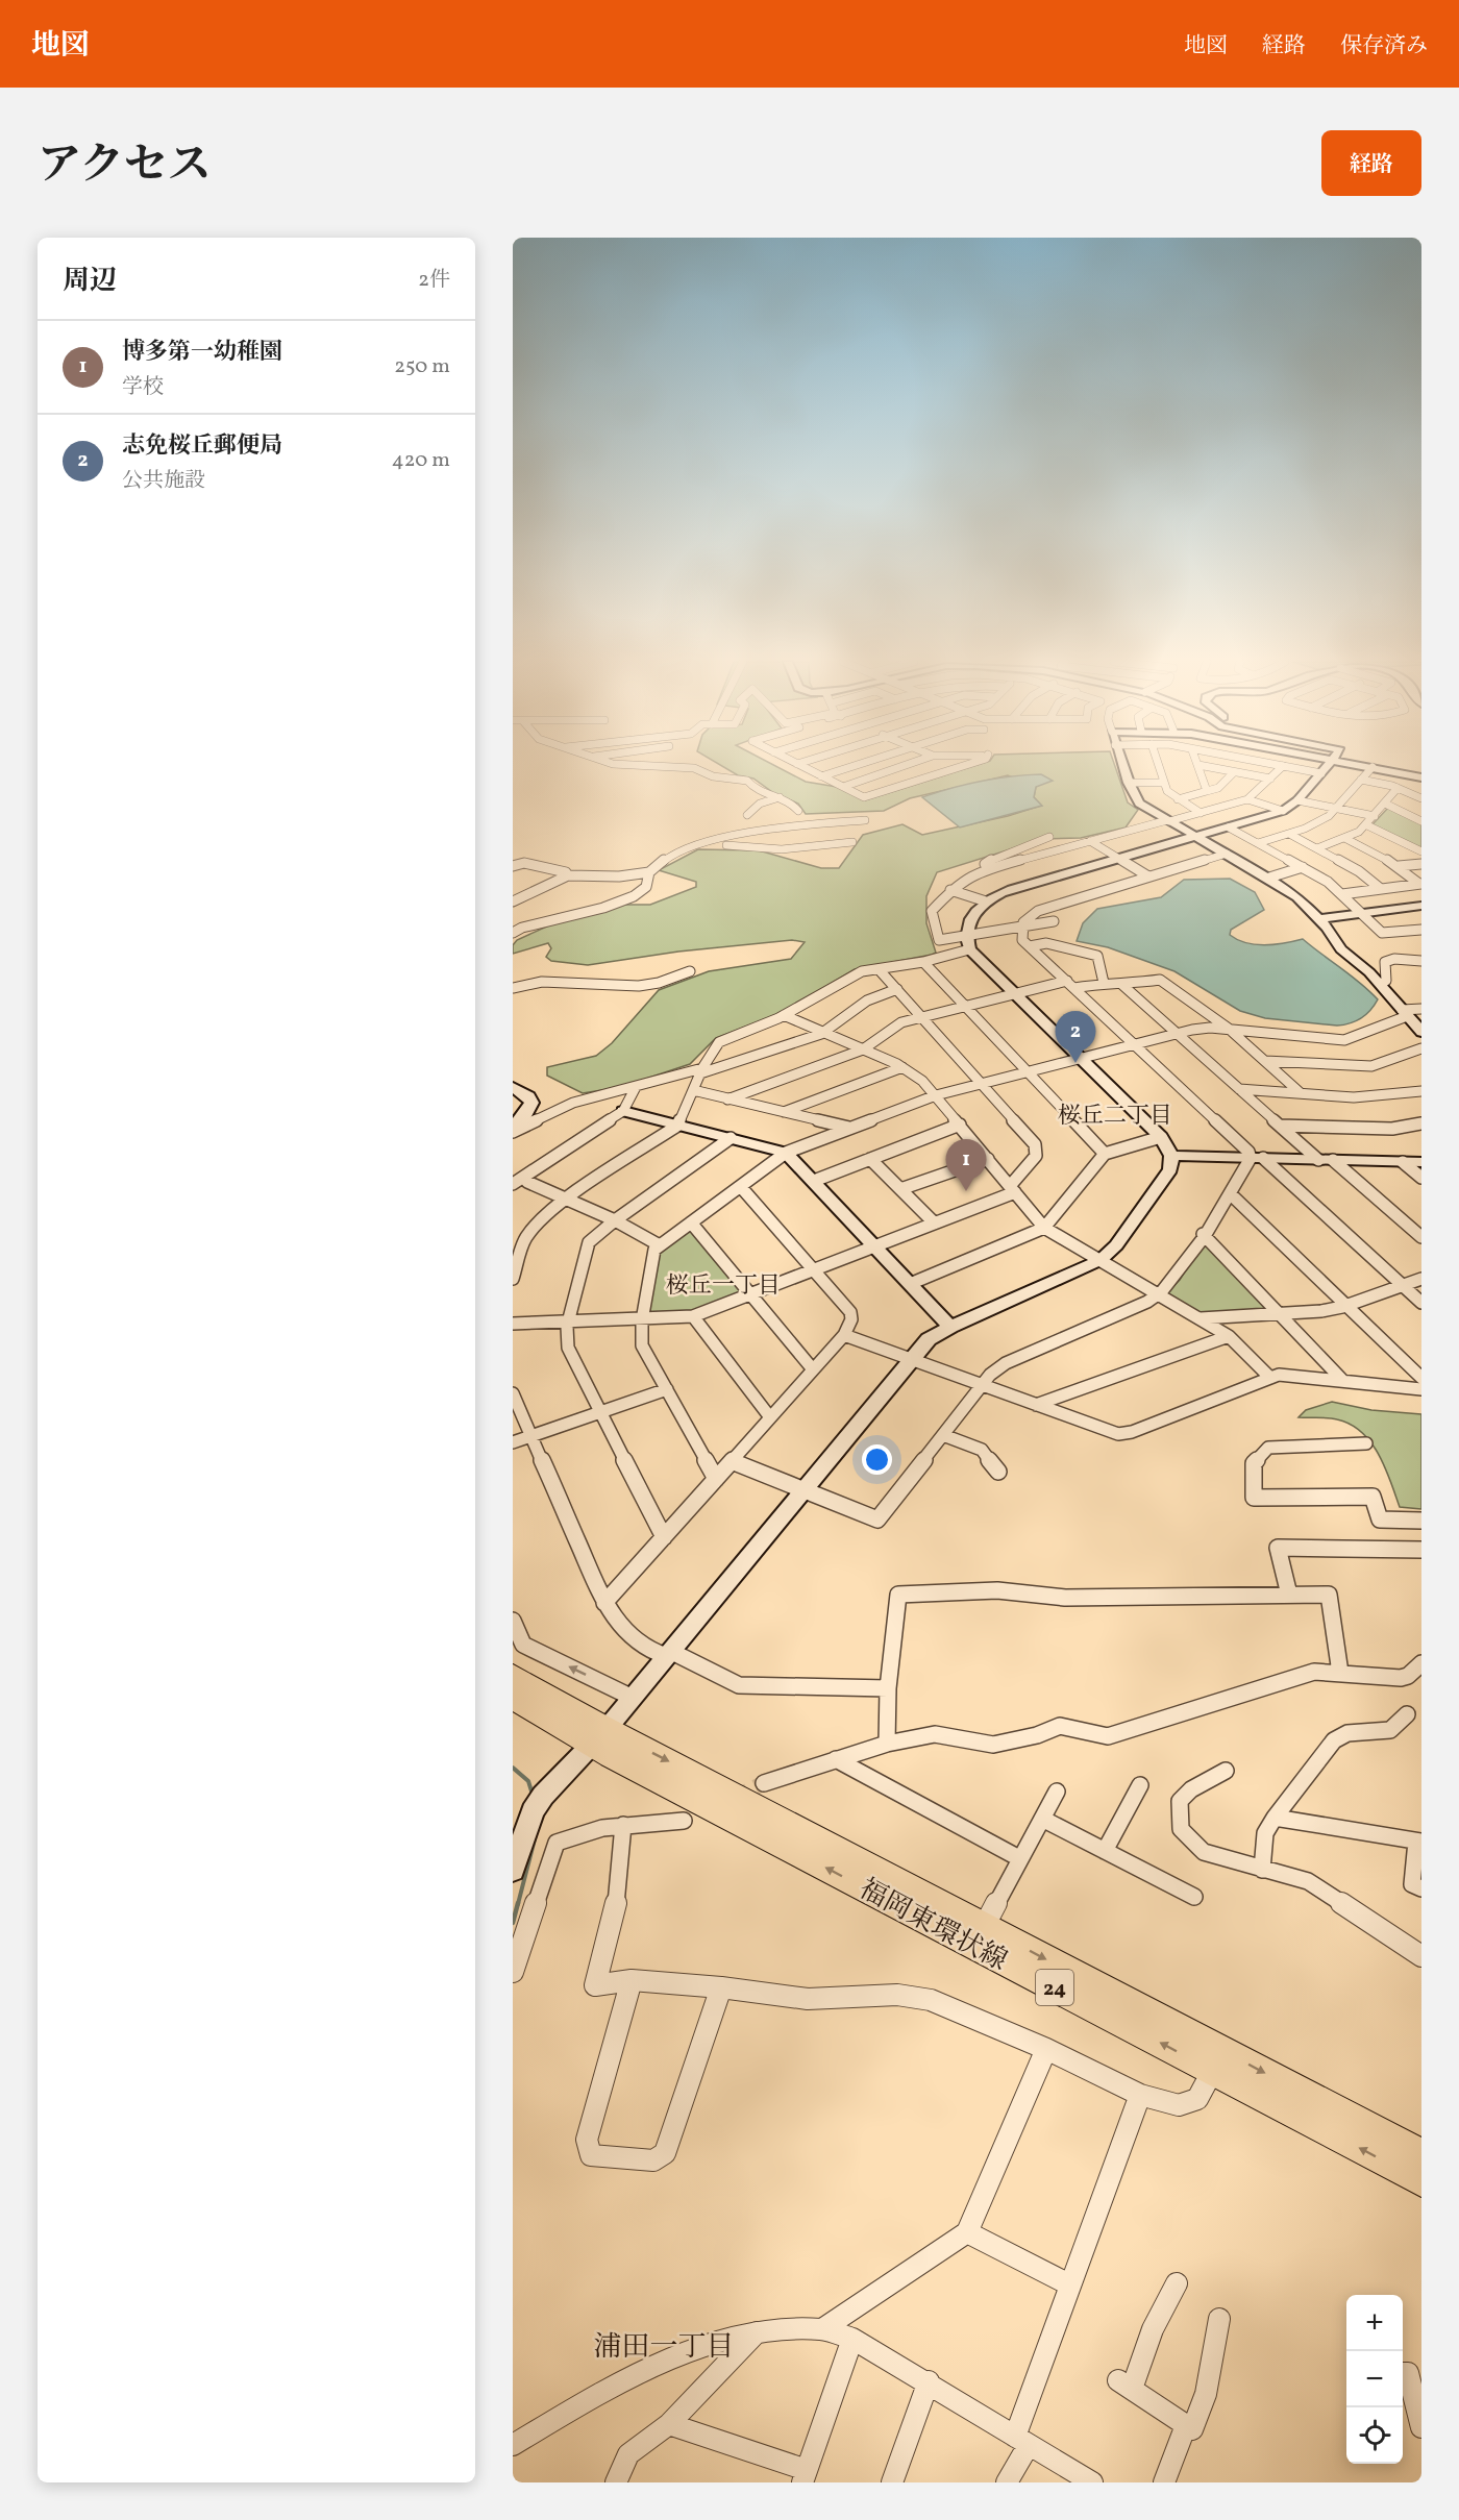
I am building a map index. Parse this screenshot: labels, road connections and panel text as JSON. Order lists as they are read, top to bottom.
{
  "streets": {
    "main road": ["福岡東環状線", "24"]
  },
  "districts": ["桜丘二丁目", "桜丘一丁目", "浦田一丁目"],
  "page": {
    "header": "地図",
    "nav": ["地図", "経路", "保存済み"],
    "title": "アクセス",
    "buttons": "経路",
    "heading": ["周辺", "2件"],
    "list": [
      {
        "mark": "1",
        "name": "博多第一幼稚園",
        "note": "学校",
        "value": "250 m"
      },
      {
        "mark": "2",
        "name": "志免桜丘郵便局",
        "note": "公共施設",
        "value": "420 m"
      }
    ],
    "pins": ["2", "1"],
    "map_buttons": ["+", "−"]
  }
}
